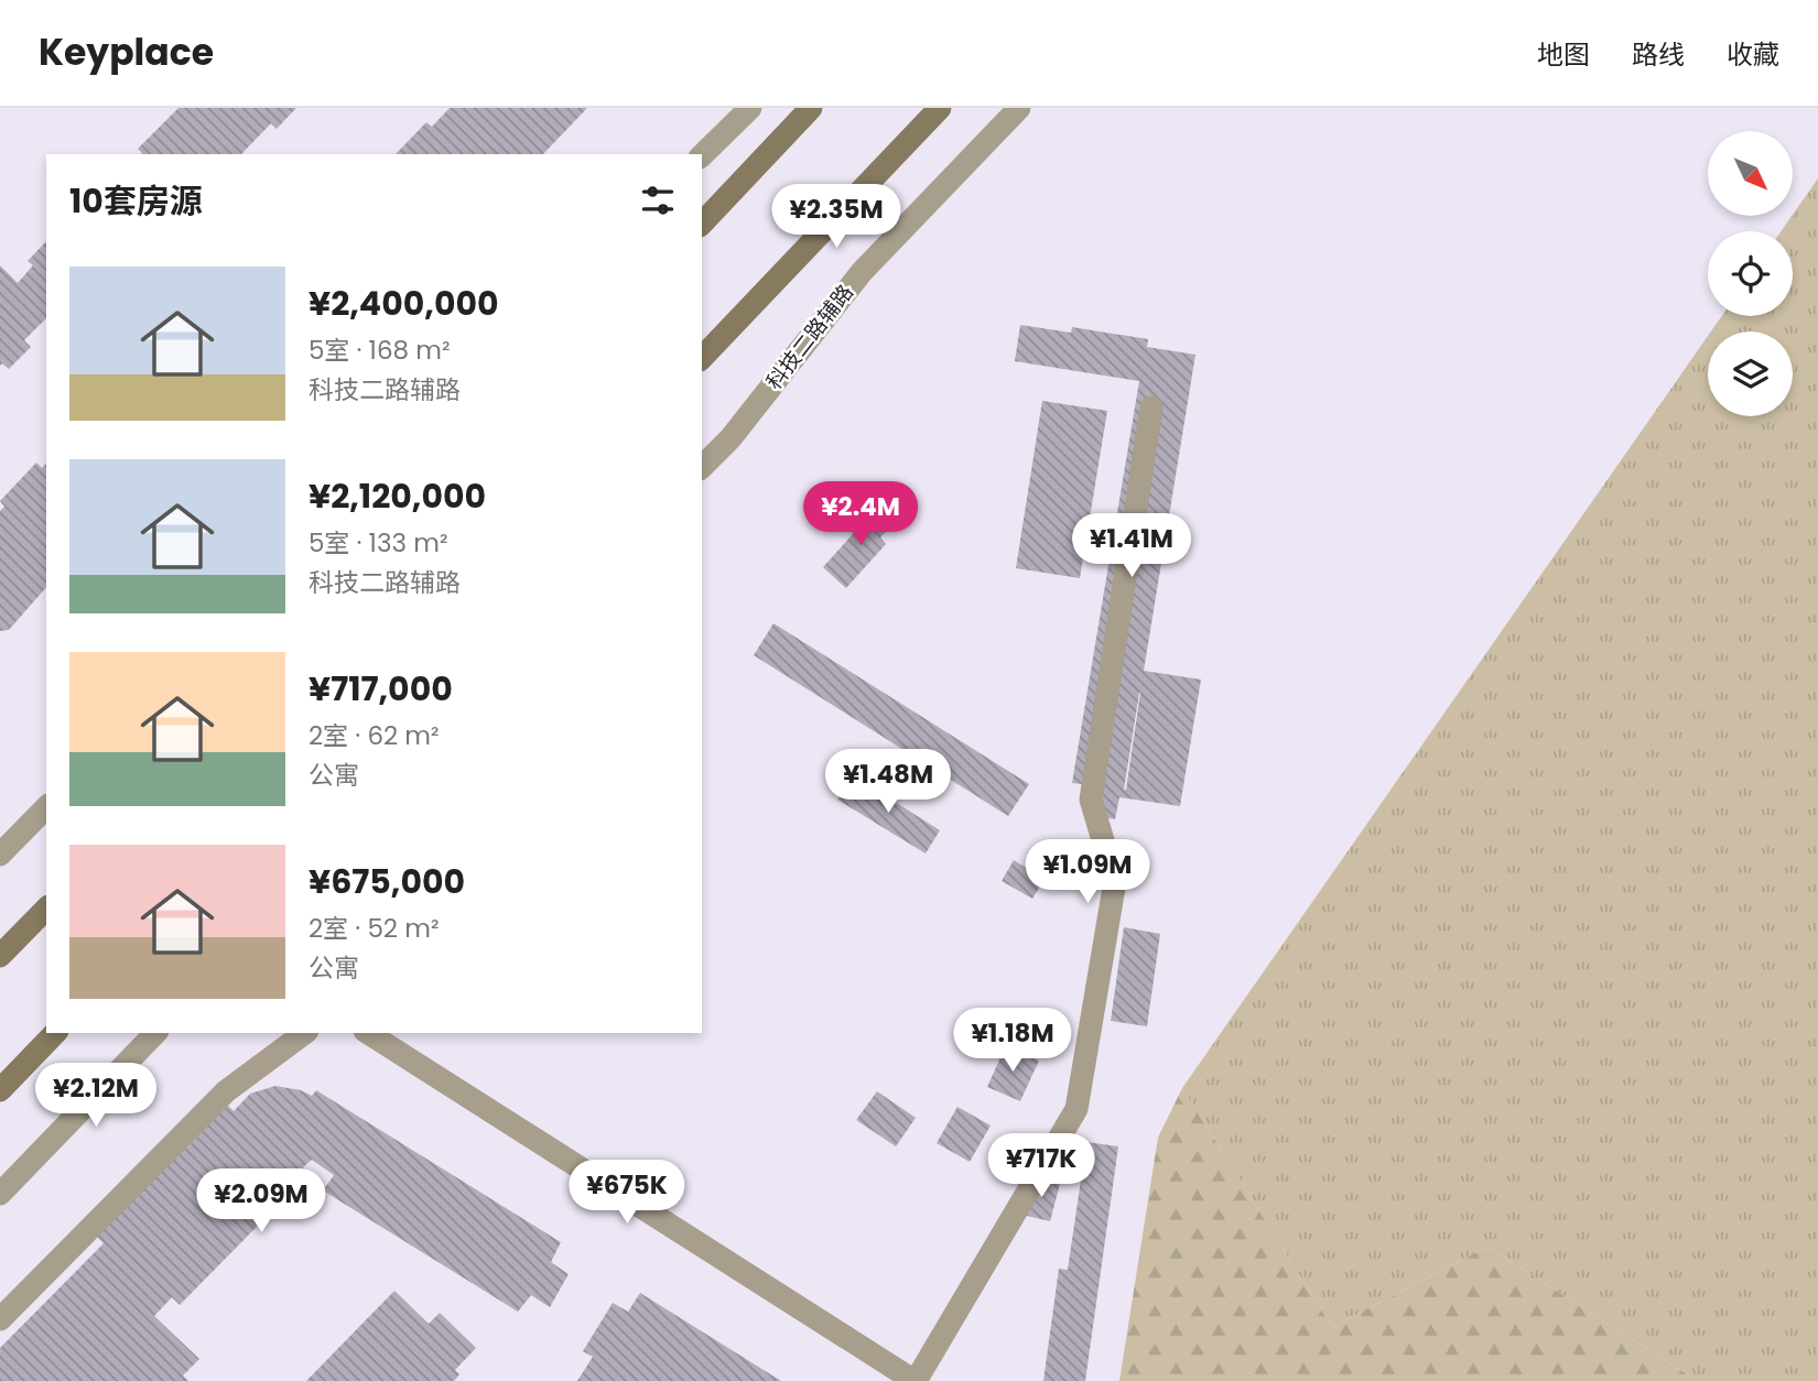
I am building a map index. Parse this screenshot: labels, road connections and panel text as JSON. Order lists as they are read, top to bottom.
{
  "streets": {
    "street": ["科技二路辅路"]
  },
  "north": "bottom right",
  "page": {
    "header": "Keyplace",
    "nav": ["地图", "路线", "收藏"],
    "heading": "10套房源",
    "price": [
      "¥2.35M",
      "¥2.4M",
      "¥1.41M",
      "¥1.48M",
      "¥1.09M",
      "¥1.18M",
      "¥2.12M",
      "¥717K",
      "¥675K",
      "¥2.09M"
    ],
    "list": [
      {
        "name": "¥2,400,000",
        "note": "5室 · 168 m² · 科技二路辅路"
      },
      {
        "name": "¥2,120,000",
        "note": "5室 · 133 m² · 科技二路辅路"
      },
      {
        "name": "¥717,000",
        "note": "2室 · 62 m² · 公寓"
      },
      {
        "name": "¥675,000",
        "note": "2室 · 52 m² · 公寓"
      }
    ]
  }
}
